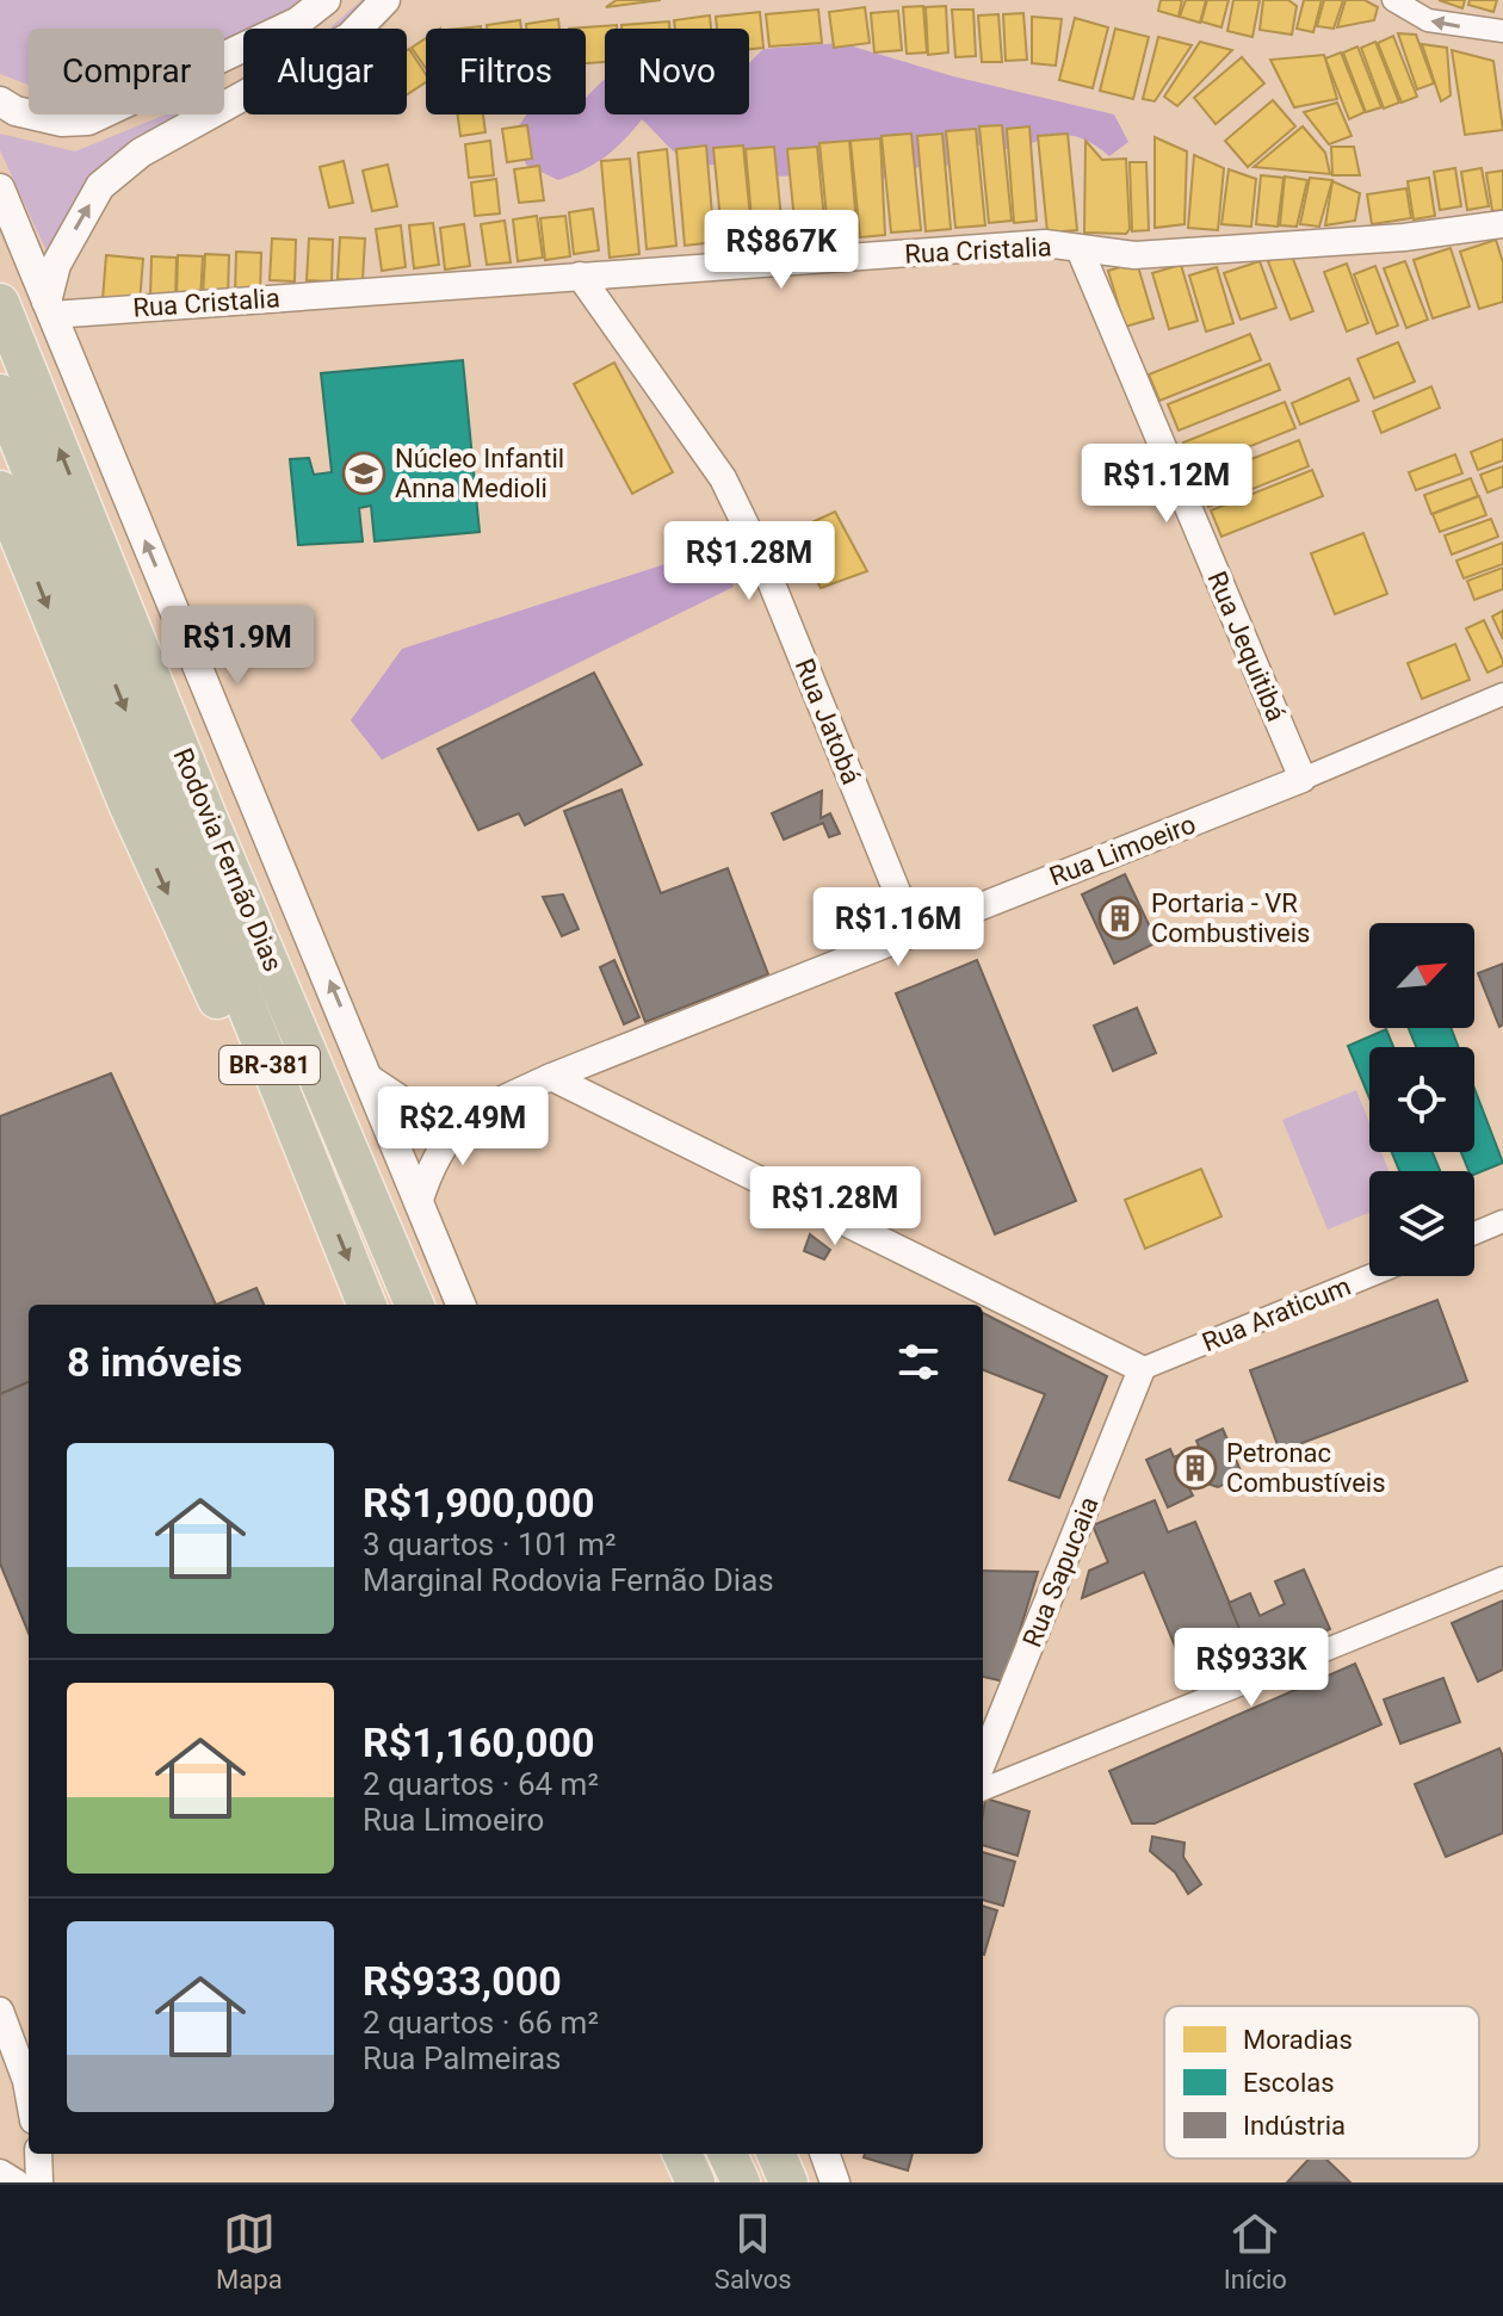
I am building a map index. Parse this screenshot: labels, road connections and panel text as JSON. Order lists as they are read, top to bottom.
{
  "streets": {
    "highway": ["Rodovia Fernão Dias", "BR-381"],
    "street": [
      "Rua Cristalia",
      "Rua Jequitibá",
      "Rua Jatobá",
      "Rua Limoeiro",
      "Rua Araticum",
      "Rua Sapucaia"
    ]
  },
  "crossings": [
    ["Rua Cristalia", "Rua Jequitibá"],
    ["Rua Cristalia", "Rua Jatobá"],
    ["Rua Cristalia", "BR-381"],
    ["Rua Jequitibá", "Rua Limoeiro"],
    ["Rua Jatobá", "Rua Limoeiro"],
    ["Rua Limoeiro", "BR-381"],
    ["Rua Araticum", "Rua Sapucaia"]
  ],
  "places": {
    "school or university": ["Núcleo Infantil Anna Medioli"],
    "building": ["Portaria - VR Combustiveis", "Petronac Combustíveis"]
  },
  "legend": ["Moradias", "Escolas", "Indústria"],
  "north": "top right",
  "page": {
    "chip": [
      "Comprar",
      "Alugar",
      "Filtros",
      "Novo"
    ],
    "price": [
      "R$867K",
      "R$1.12M",
      "R$1.28M",
      "R$1.9M",
      "R$1.16M",
      "R$2.49M",
      "R$1.28M",
      "R$933K"
    ],
    "heading": "8 imóveis",
    "list": [
      {
        "name": "R$1,900,000",
        "note": "3 quartos · 101 m² · Marginal Rodovia Fernão Dias"
      },
      {
        "name": "R$1,160,000",
        "note": "2 quartos · 64 m² · Rua Limoeiro"
      },
      {
        "name": "R$933,000",
        "note": "2 quartos · 66 m² · Rua Palmeiras"
      }
    ],
    "tabs": ["Mapa", "Salvos", "Início"]
  }
}
